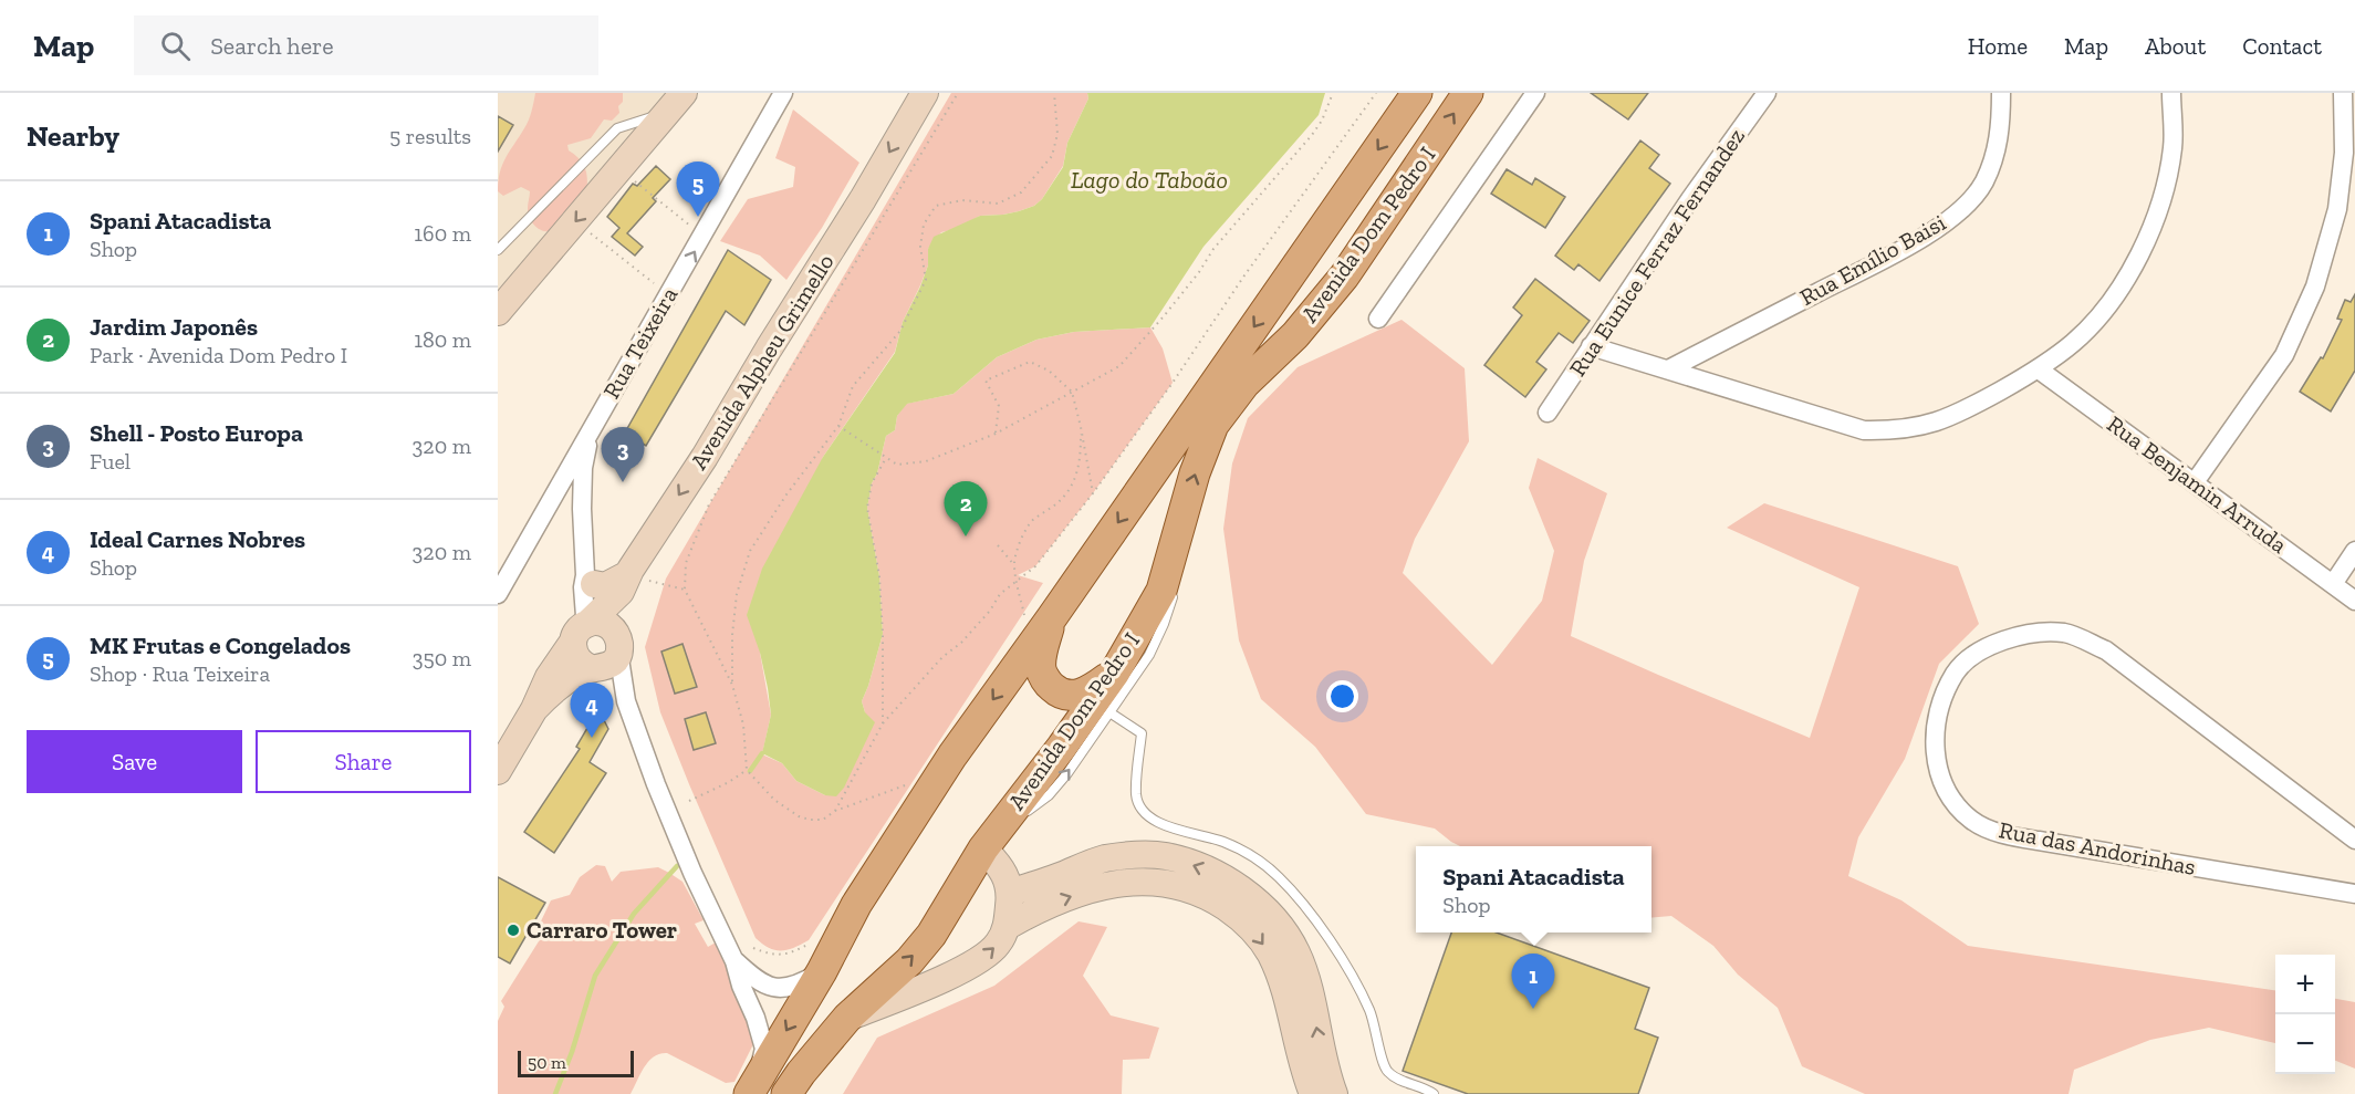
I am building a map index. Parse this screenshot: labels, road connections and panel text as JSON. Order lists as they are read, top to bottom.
{
  "streets": {
    "main road": ["Avenida Dom Pedro I"],
    "street": [
      "Rua Eunice Ferraz Fernandez",
      "Rua Emílio Baisi",
      "Rua Teixeira",
      "Avenida Alpheu Grimello",
      "Rua Benjamin Arruda",
      "Rua das Andorinhas"
    ]
  },
  "water": ["Lago do Taboão"],
  "places": ["Carraro Tower"],
  "scale_bar": "50 m",
  "page": {
    "header": "Map",
    "search": "Search here",
    "nav": [
      "Home",
      "Map",
      "About",
      "Contact"
    ],
    "heading": ["Nearby", "5 results"],
    "pins": [
      "5",
      "3",
      "2",
      "4",
      "1"
    ],
    "list": [
      {
        "mark": "1",
        "name": "Spani Atacadista",
        "note": "Shop",
        "value": "160 m"
      },
      {
        "mark": "2",
        "name": "Jardim Japonês",
        "note": "Park · Avenida Dom Pedro I",
        "value": "180 m"
      },
      {
        "mark": "3",
        "name": "Shell - Posto Europa",
        "note": "Fuel",
        "value": "320 m"
      },
      {
        "mark": "4",
        "name": "Ideal Carnes Nobres",
        "note": "Shop",
        "value": "320 m"
      },
      {
        "mark": "5",
        "name": "MK Frutas e Congelados",
        "note": "Shop · Rua Teixeira",
        "value": "350 m"
      }
    ],
    "buttons": ["Save", "Share"],
    "popup": ["Spani Atacadista", "Shop"],
    "map_buttons": ["+", "−"],
    "scale": "50 m"
  }
}
